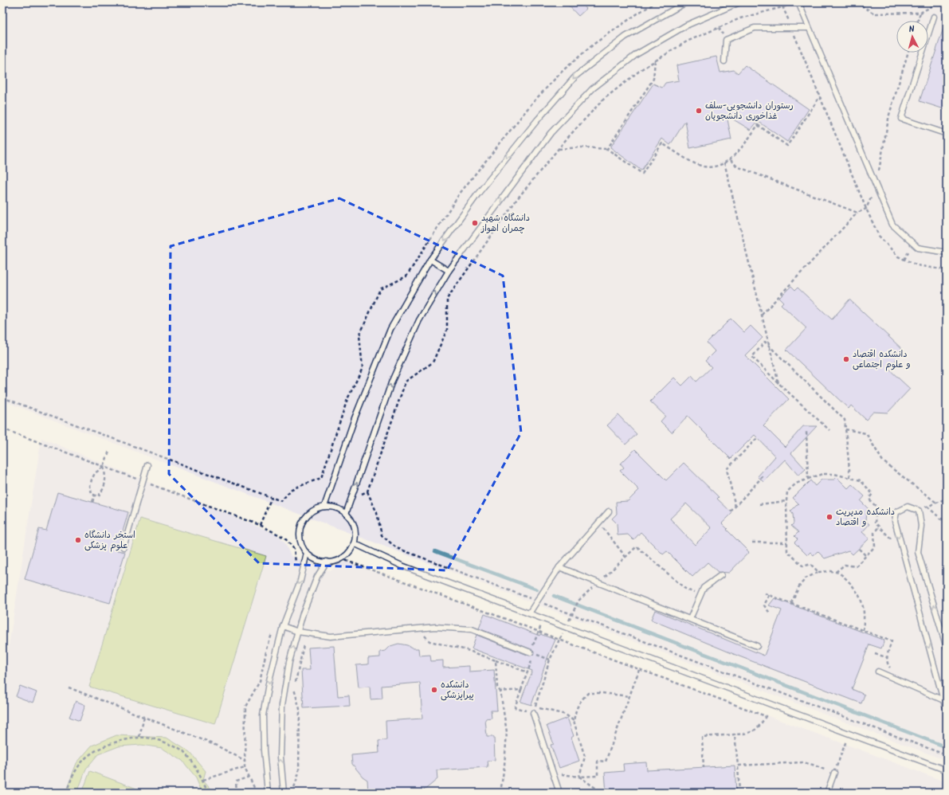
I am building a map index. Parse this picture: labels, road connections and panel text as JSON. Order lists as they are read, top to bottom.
{
  "places": [
    "رستوران دانشجویی-سلف غذاخوری دانشجویان",
    "دانشگاه شهید چمران اهواز",
    "دانشکده اقتصاد و علوم اجتماعی",
    "دانشکده مدیریت و اقتصاد",
    "استخر دانشگاه علوم پزشکی",
    "دانشکده پیراپزشکی"
  ],
  "north": "top"
}
